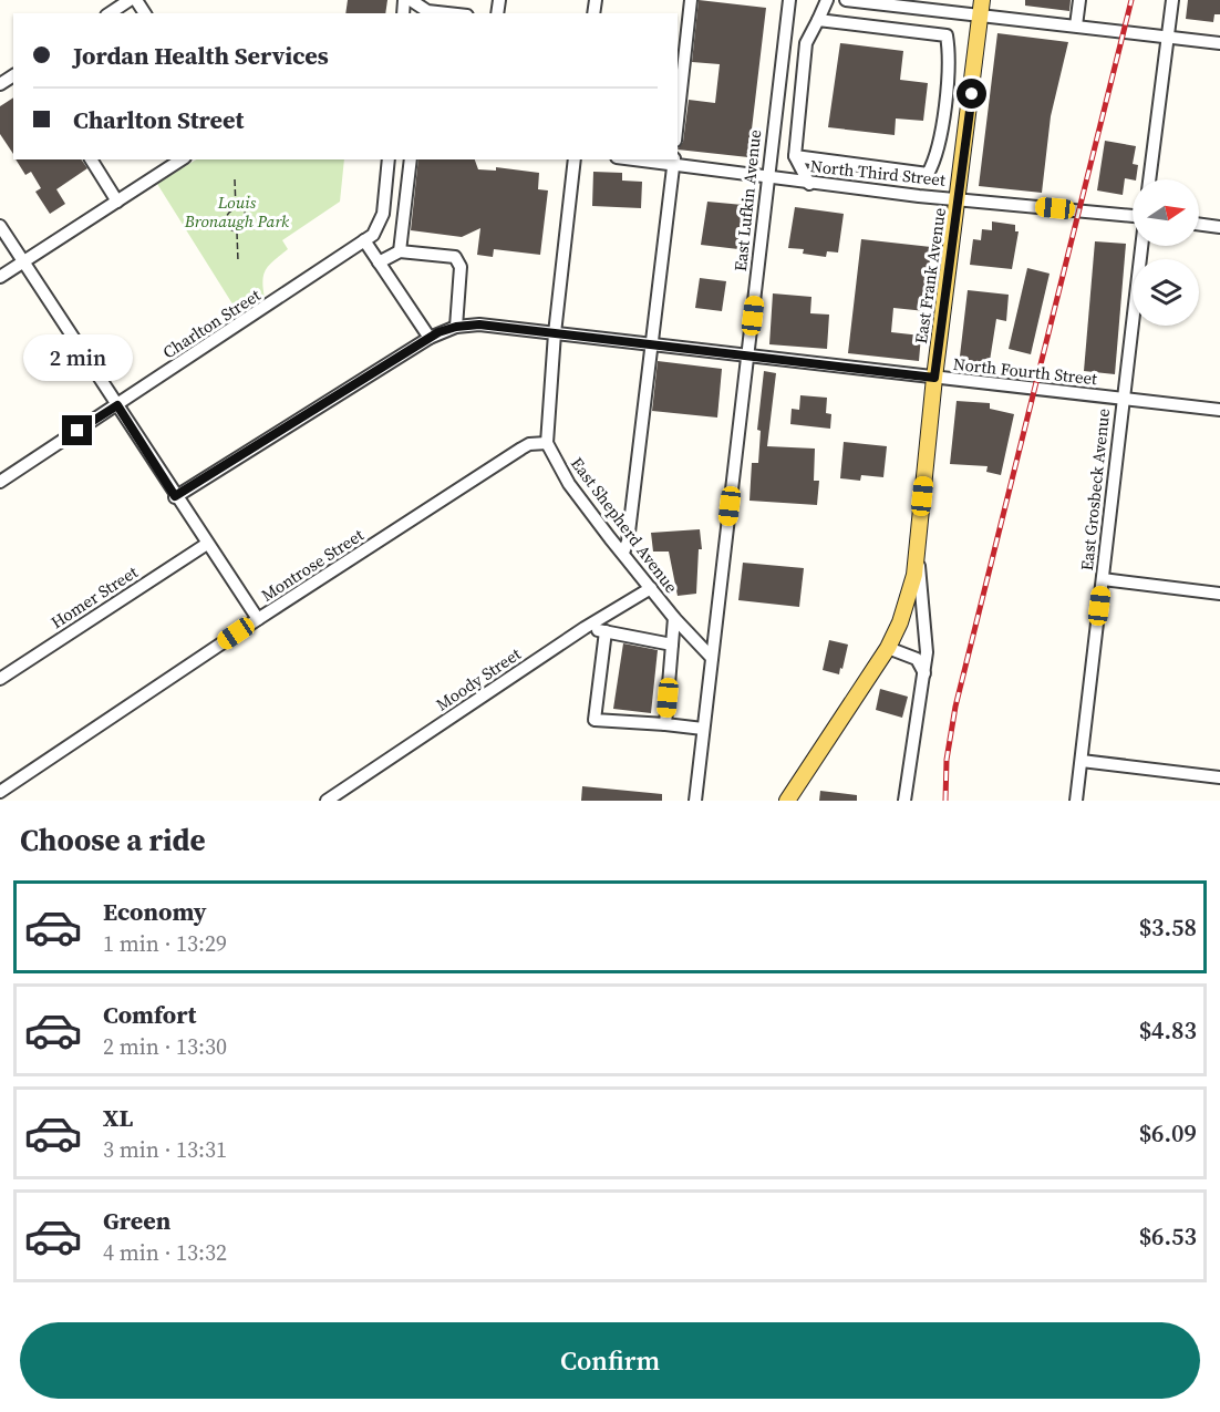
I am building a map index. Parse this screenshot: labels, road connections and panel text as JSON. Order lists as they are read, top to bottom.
{
  "streets": {
    "main road": ["East Frank Avenue"],
    "street": [
      "North Third Street",
      "East Lufkin Avenue",
      "Charlton Street",
      "North Fourth Street",
      "East Grosbeck Avenue",
      "East Shepherd Avenue",
      "Montrose Street",
      "Homer Street",
      "Moody Street"
    ]
  },
  "crossings": [
    ["North Third Street", "East Lufkin Avenue"],
    ["North Third Street", "East Frank Avenue"],
    ["East Lufkin Avenue", "North Fourth Street"],
    ["East Lufkin Avenue", "East Shepherd Avenue"],
    ["East Frank Avenue", "North Fourth Street"],
    ["North Fourth Street", "East Grosbeck Avenue"],
    ["East Shepherd Avenue", "Montrose Street"],
    ["East Shepherd Avenue", "Moody Street"]
  ],
  "parks": ["Louis Bronaugh Park"],
  "north": "right",
  "page": {
    "banner": ["Jordan Health Services", "Charlton Street"],
    "bubble": "2 min",
    "heading": "Choose a ride",
    "list": [
      {
        "name": "Economy",
        "note": "1 min · 13:29",
        "value": "$3.58"
      },
      {
        "name": "Comfort",
        "note": "2 min · 13:30",
        "value": "$4.83"
      },
      {
        "name": "XL",
        "note": "3 min · 13:31",
        "value": "$6.09"
      },
      {
        "name": "Green",
        "note": "4 min · 13:32",
        "value": "$6.53"
      }
    ],
    "buttons": "Confirm"
  }
}
